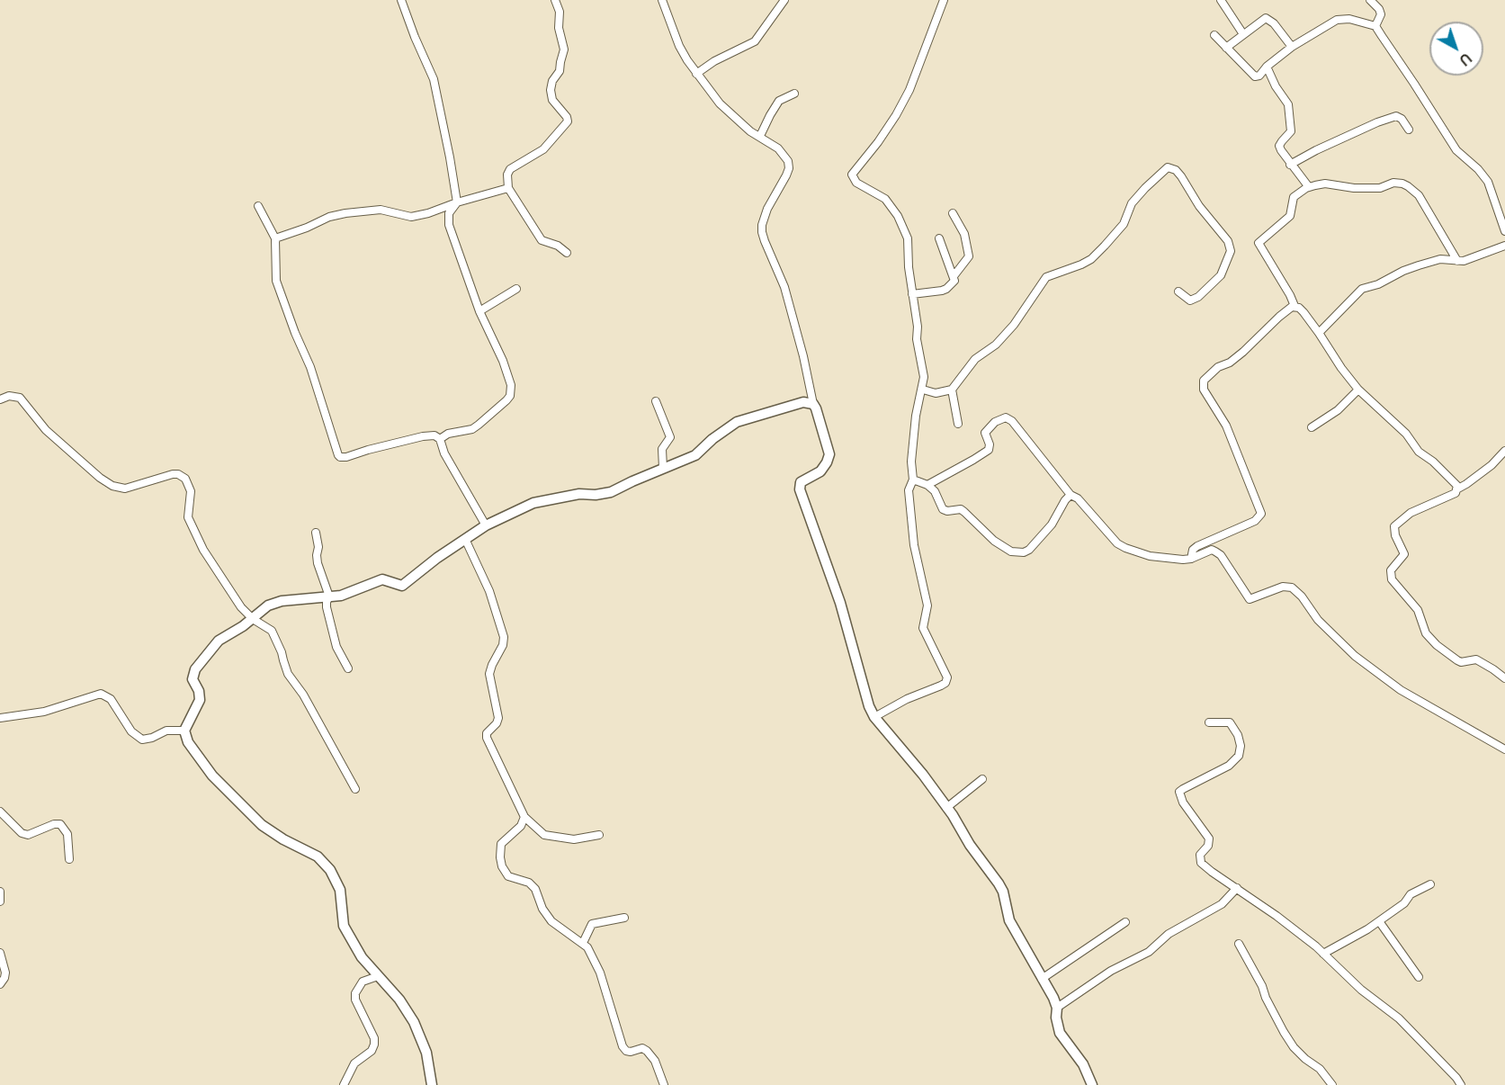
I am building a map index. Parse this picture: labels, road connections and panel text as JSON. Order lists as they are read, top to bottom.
{
  "north": "bottom right"
}
